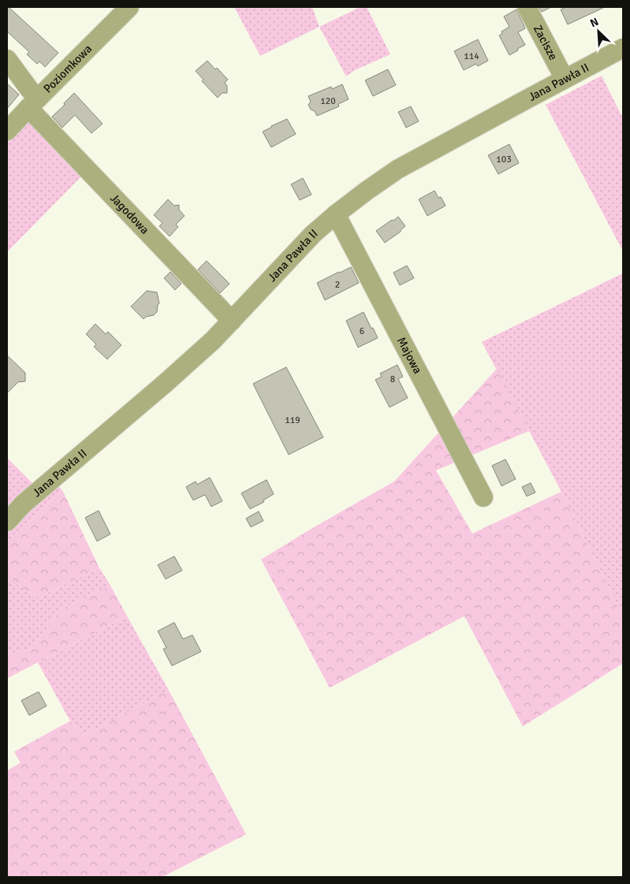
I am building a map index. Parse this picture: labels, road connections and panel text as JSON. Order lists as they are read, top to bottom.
{
  "streets": {
    "street": [
      "Zacisze",
      "Poziomkowa",
      "Jana Pawła II",
      "Jagodowa",
      "Majowa"
    ]
  },
  "crossings": [
    ["Zacisze", "Jana Pawła II"],
    ["Poziomkowa", "Jagodowa"],
    ["Jana Pawła II", "Jagodowa"],
    ["Jana Pawła II", "Majowa"]
  ],
  "house_numbers": [
    "114",
    "120",
    "103",
    "2",
    "6",
    "8",
    "119"
  ],
  "north": "top left"
}
